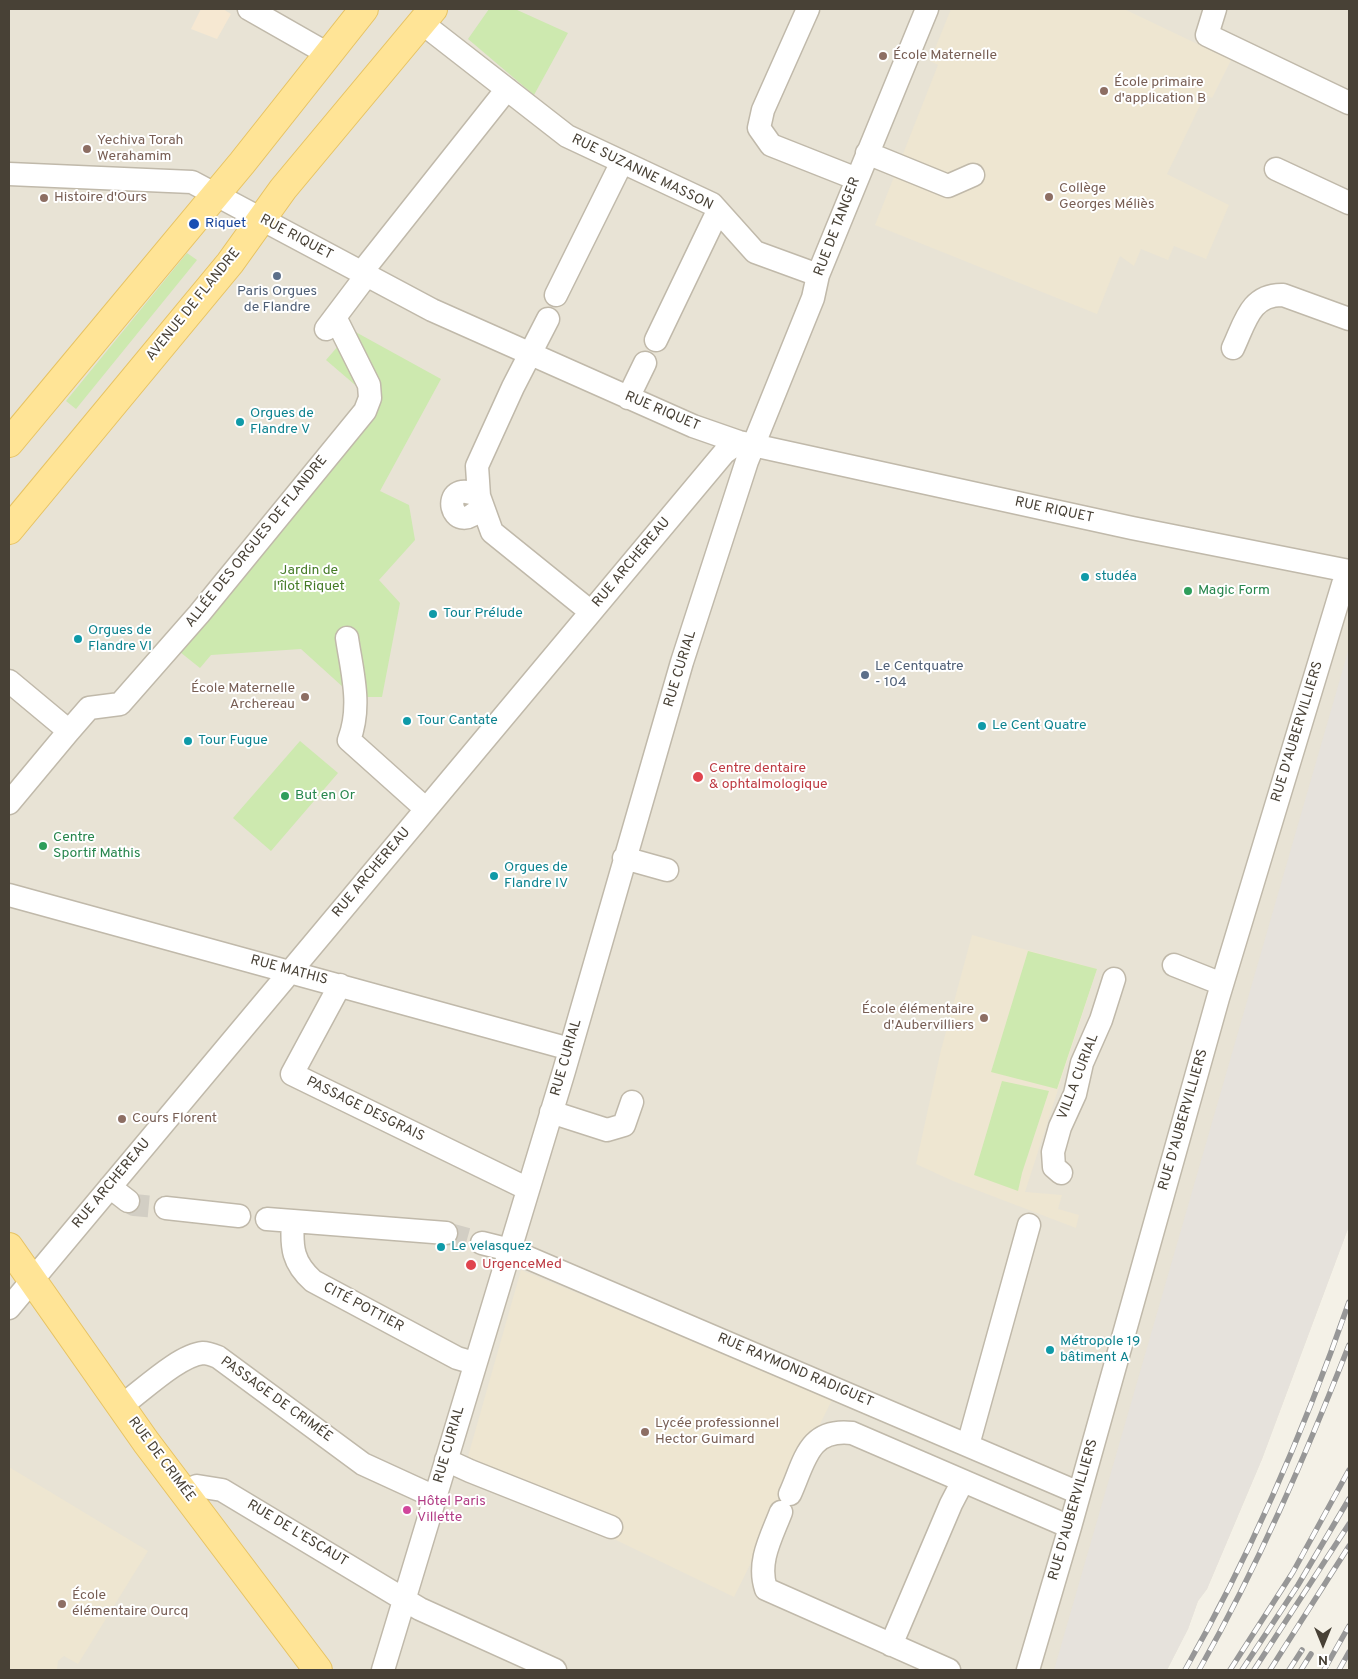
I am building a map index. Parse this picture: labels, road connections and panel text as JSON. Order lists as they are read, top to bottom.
{
  "streets": {
    "main road": ["AVENUE DE FLANDRE", "RUE DE CRIMÉE"],
    "street": [
      "RUE SUZANNE MASSON",
      "RUE DE TANGER",
      "RUE RIQUET",
      "ALLÉE DES ORGUES DE FLANDRE",
      "RUE ARCHEREAU",
      "RUE CURIAL",
      "RUE D'AUBERVILLIERS",
      "RUE MATHIS",
      "VILLA CURIAL",
      "PASSAGE DESGRAIS",
      "CITÉ POTTIER",
      "RUE RAYMOND RADIGUET",
      "PASSAGE DE CRIMÉE",
      "RUE DE L'ESCAUT"
    ]
  },
  "crossings": [
    ["RUE SUZANNE MASSON", "RUE DE TANGER"],
    ["RUE SUZANNE MASSON", "AVENUE DE FLANDRE"],
    ["RUE SUZANNE MASSON", "ALLÉE DES ORGUES DE FLANDRE"],
    ["RUE DE TANGER", "RUE RIQUET"],
    ["RUE DE TANGER", "RUE ARCHEREAU"],
    ["RUE DE TANGER", "RUE CURIAL"],
    ["RUE RIQUET", "AVENUE DE FLANDRE"],
    ["RUE RIQUET", "ALLÉE DES ORGUES DE FLANDRE"],
    ["RUE RIQUET", "RUE ARCHEREAU"],
    ["RUE RIQUET", "RUE CURIAL"],
    ["RUE RIQUET", "RUE D'AUBERVILLIERS"],
    ["RUE ARCHEREAU", "RUE CURIAL"],
    ["RUE ARCHEREAU", "RUE MATHIS"],
    ["RUE ARCHEREAU", "RUE DE CRIMÉE"],
    ["RUE CURIAL", "RUE MATHIS"],
    ["RUE CURIAL", "PASSAGE DESGRAIS"],
    ["RUE CURIAL", "CITÉ POTTIER"],
    ["RUE CURIAL", "RUE RAYMOND RADIGUET"],
    ["RUE CURIAL", "PASSAGE DE CRIMÉE"],
    ["RUE CURIAL", "RUE DE L'ESCAUT"],
    ["RUE D'AUBERVILLIERS", "RUE RAYMOND RADIGUET"],
    ["RUE MATHIS", "PASSAGE DESGRAIS"],
    ["PASSAGE DE CRIMÉE", "RUE DE CRIMÉE"],
    ["RUE DE CRIMÉE", "RUE DE L'ESCAUT"]
  ],
  "parks": ["Jardin de l'îlot Riquet"],
  "places": [
    "École Maternelle",
    "École primaire d'application B",
    "Yechiva Torah Werahamim",
    "Collège Georges Méliès",
    "Histoire d'Ours",
    "Riquet",
    "Paris Orgues de Flandre",
    "Orgues de Flandre V",
    "studéa",
    "Magic Form",
    "Tour Prélude",
    "Orgues de Flandre VI",
    "Le Centquatre - 104",
    "École Maternelle Archereau",
    "Tour Cantate",
    "Le Cent Quatre",
    "Tour Fugue",
    "Centre dentaire & ophtalmologique",
    "But en Or",
    "Centre Sportif Mathis",
    "Orgues de Flandre IV",
    "École élémentaire d'Aubervilliers",
    "Cours Florent",
    "Le velasquez",
    "UrgenceMed",
    "Métropole 19 bâtiment A",
    "Lycée professionnel Hector Guimard",
    "Hôtel Paris Villette",
    "École élémentaire Ourcq"
  ],
  "north": "bottom"
}
